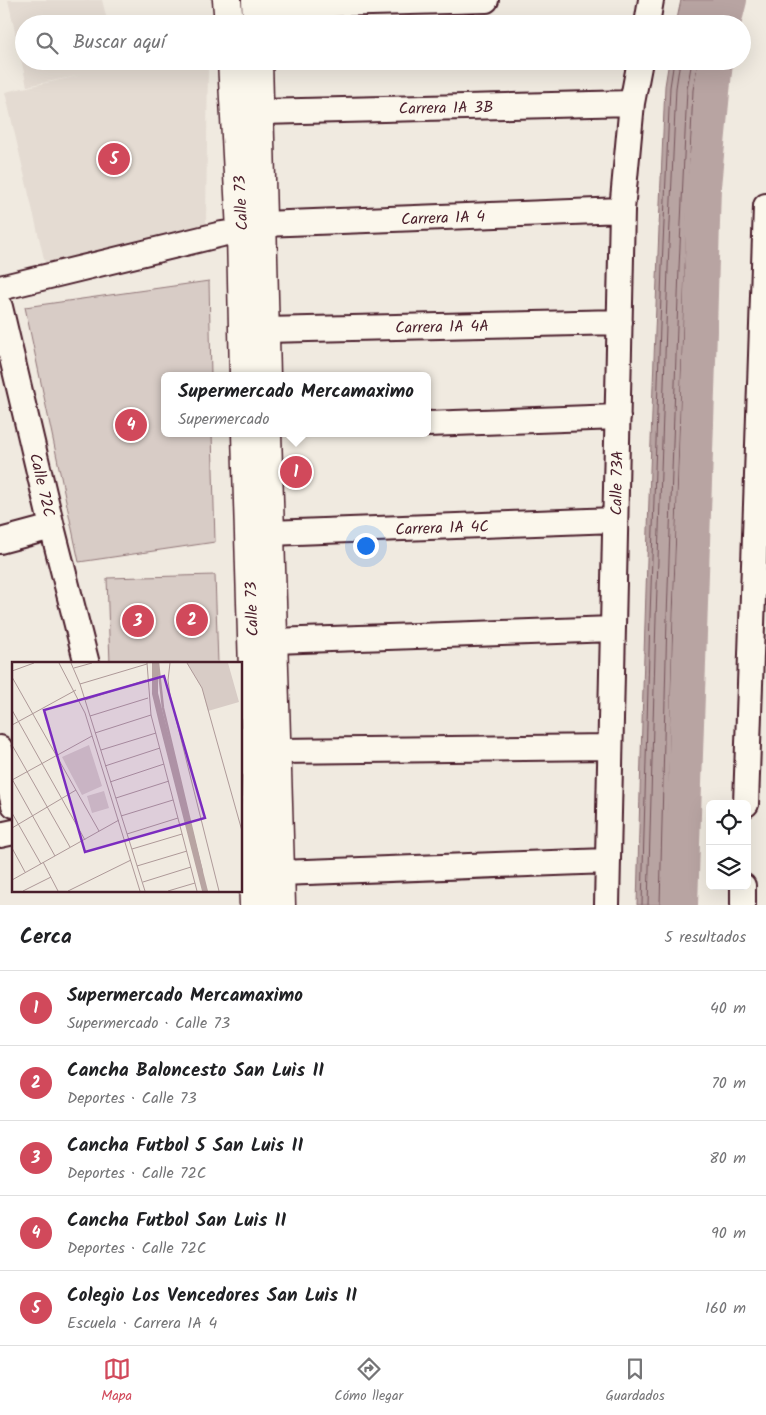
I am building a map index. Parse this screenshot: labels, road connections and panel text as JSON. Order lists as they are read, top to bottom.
{
  "streets": {
    "main road": ["Calle 73"],
    "street": [
      "Carrera 1A 3B",
      "Carrera 1A 4",
      "Carrera 1A 4A",
      "Calle 73A",
      "Calle 72C",
      "Carrera 1A 4C"
    ]
  },
  "crossings": [
    ["Carrera 1A 3B", "Calle 73"],
    ["Carrera 1A 3B", "Calle 73A"],
    ["Calle 73", "Carrera 1A 4"],
    ["Calle 73", "Carrera 1A 4A"],
    ["Calle 73", "Carrera 1A 4C"],
    ["Carrera 1A 4", "Calle 73A"],
    ["Carrera 1A 4A", "Calle 73A"],
    ["Calle 73A", "Carrera 1A 4C"]
  ],
  "page": {
    "search": "Buscar aquí",
    "pins": [
      "5",
      "4",
      "1",
      "2",
      "3"
    ],
    "popup": ["Supermercado Mercamaximo", "Supermercado"],
    "heading": ["Cerca", "5 resultados"],
    "list": [
      {
        "mark": "1",
        "name": "Supermercado Mercamaximo",
        "note": "Supermercado · Calle 73",
        "value": "40 m"
      },
      {
        "mark": "2",
        "name": "Cancha Baloncesto San Luis II",
        "note": "Deportes · Calle 73",
        "value": "70 m"
      },
      {
        "mark": "3",
        "name": "Cancha Futbol 5 San Luis II",
        "note": "Deportes · Calle 72C",
        "value": "80 m"
      },
      {
        "mark": "4",
        "name": "Cancha Futbol San Luis II",
        "note": "Deportes · Calle 72C",
        "value": "90 m"
      },
      {
        "mark": "5",
        "name": "Colegio Los Vencedores San Luis II",
        "note": "Escuela · Carrera 1A 4",
        "value": "160 m"
      }
    ],
    "nav": ["Mapa", "Cómo llegar", "Guardados"]
  }
}
